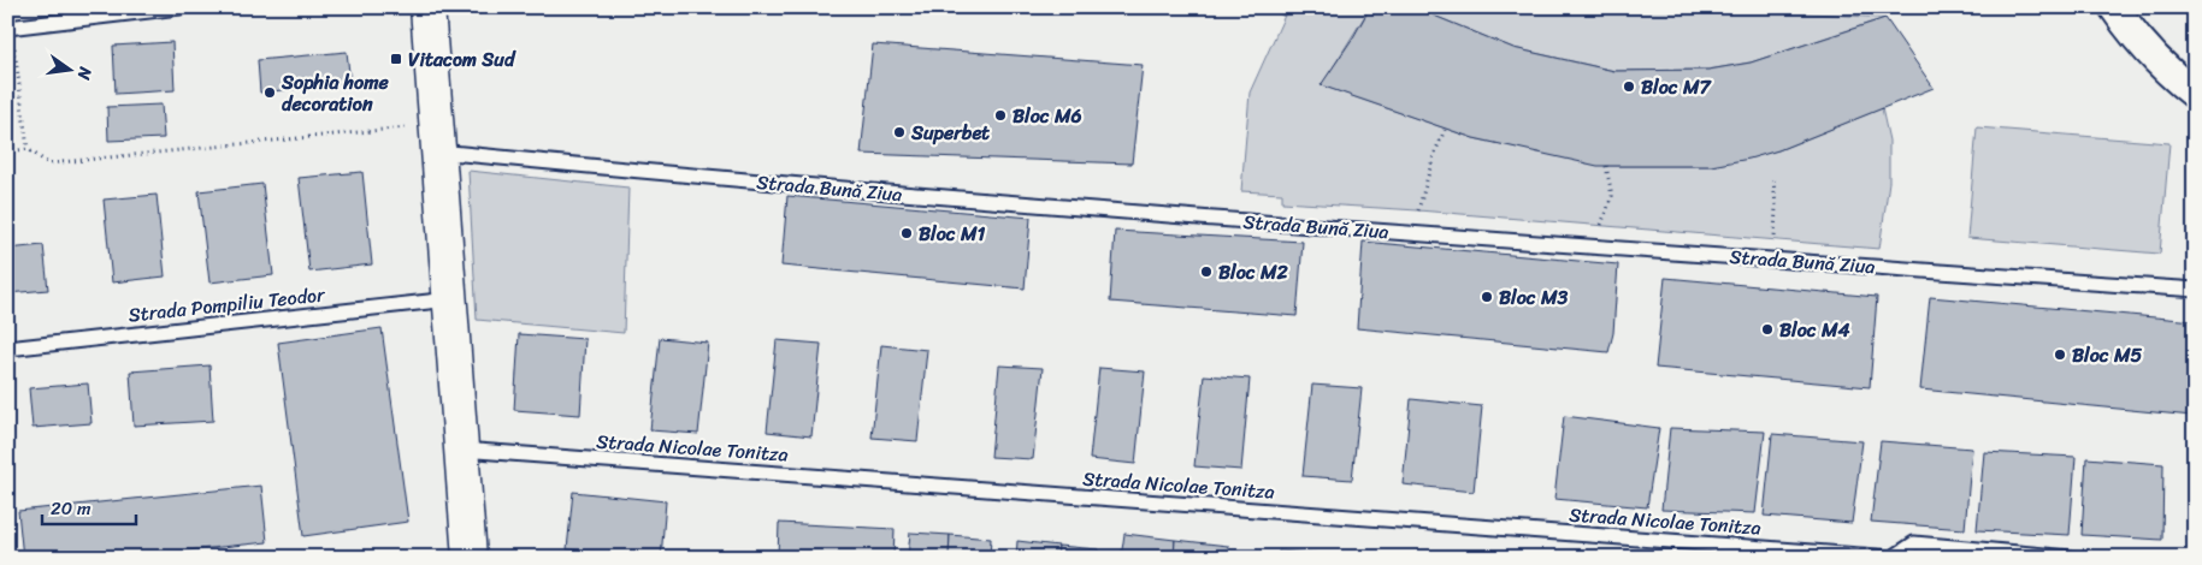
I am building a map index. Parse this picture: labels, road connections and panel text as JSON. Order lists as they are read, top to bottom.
{
  "streets": {
    "lane": ["Strada Bună Ziua", "Strada Pompiliu Teodor", "Strada Nicolae Tonitza"]
  },
  "places": {
    "transit": ["Vitacom Sud"],
    "other": [
      "Bloc M7",
      "Sophia home decoration",
      "Bloc M6",
      "Superbet",
      "Bloc M1",
      "Bloc M2",
      "Bloc M3",
      "Bloc M4",
      "Bloc M5"
    ]
  },
  "scale_bar": "20 m",
  "north": "right"
}
